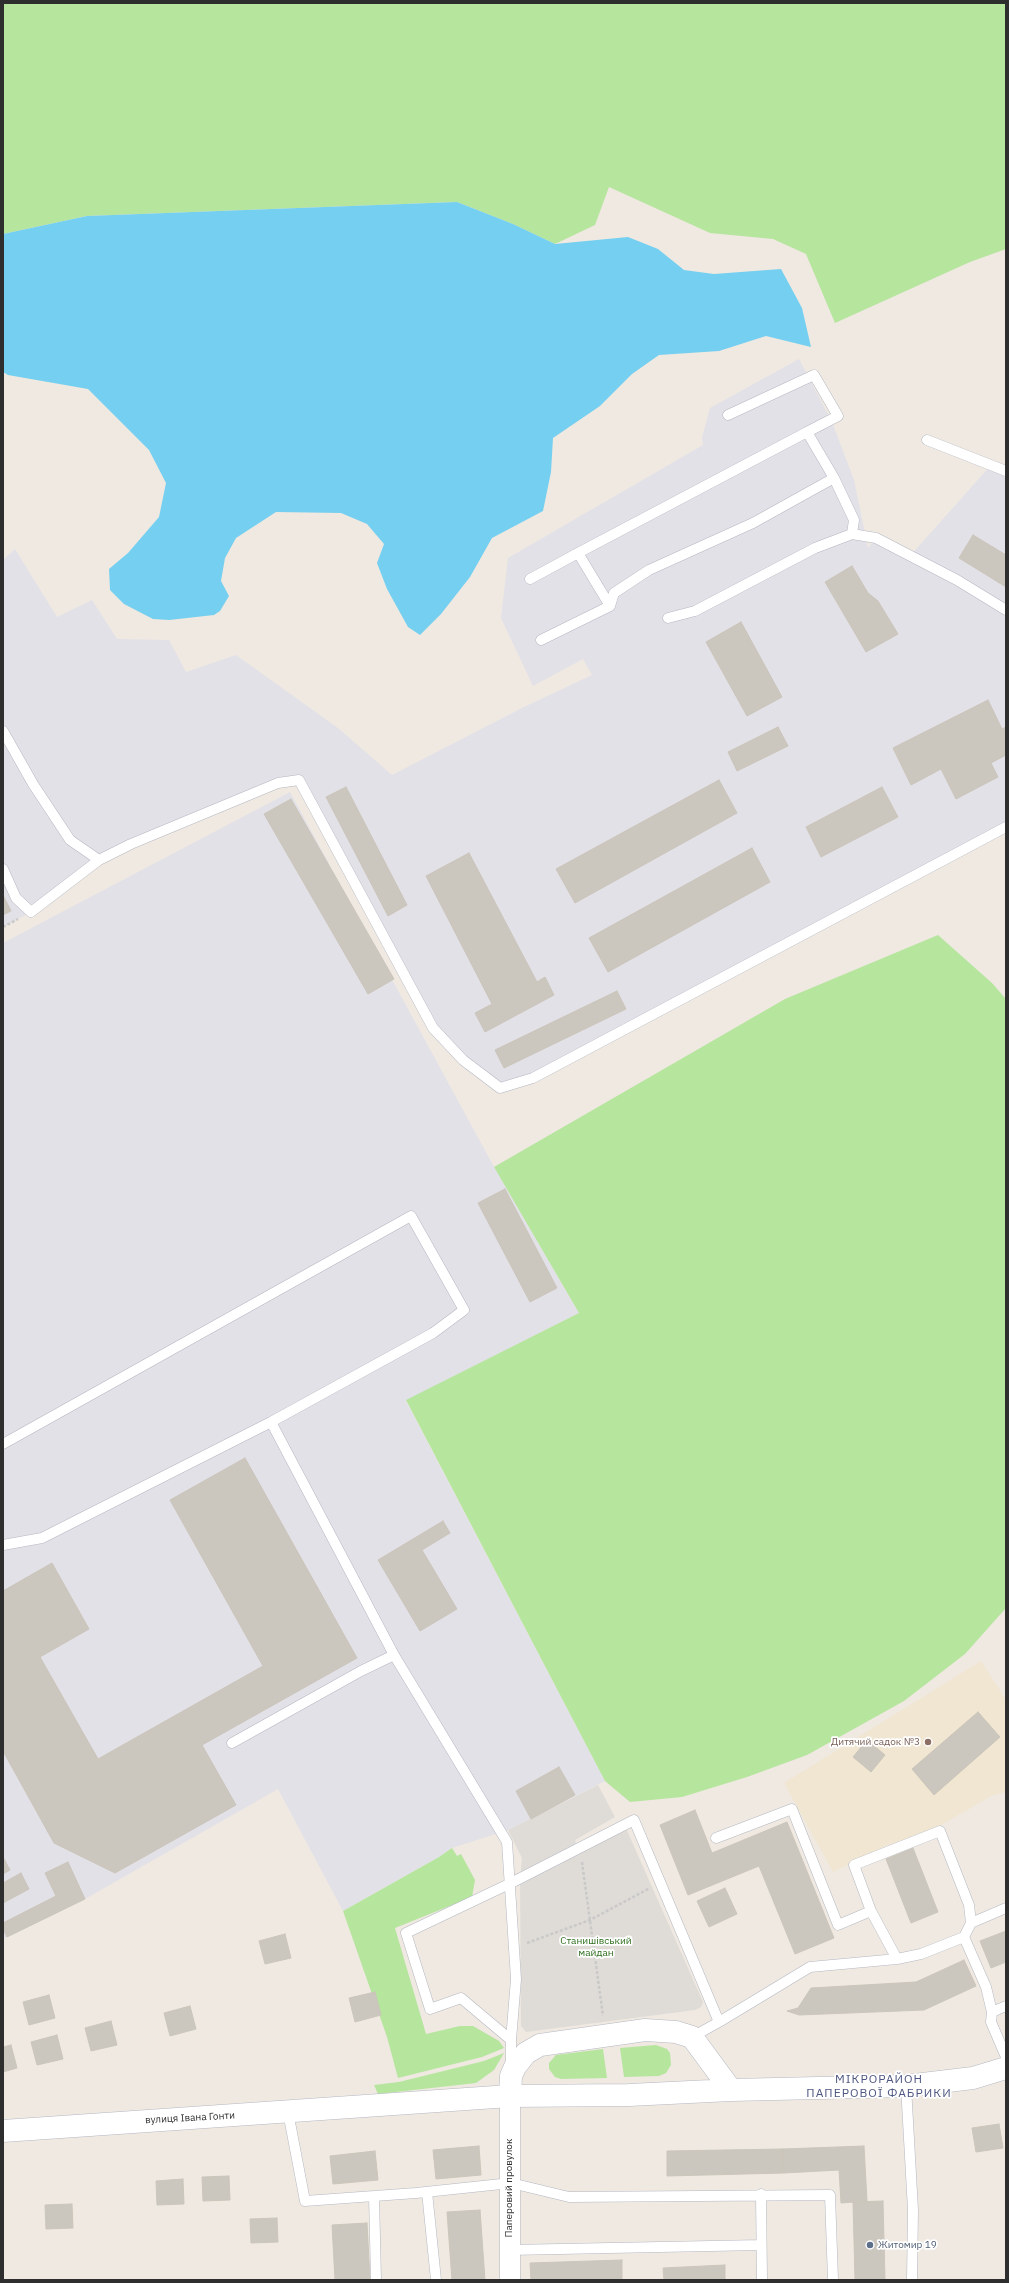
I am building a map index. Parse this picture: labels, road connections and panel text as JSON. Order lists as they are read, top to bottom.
{
  "streets": {
    "street": ["вулиця Івана Гонти", "Паперовий провулок"]
  },
  "crossings": [
    ["вулиця Івана Гонти", "Паперовий провулок"]
  ],
  "districts": ["МІКРОРАЙОН ПАПЕРОВОЇ ФАБРИКИ"],
  "parks": ["Станишівський майдан"],
  "places": ["Дитячий садок №3", "Житомир 19"]
}
